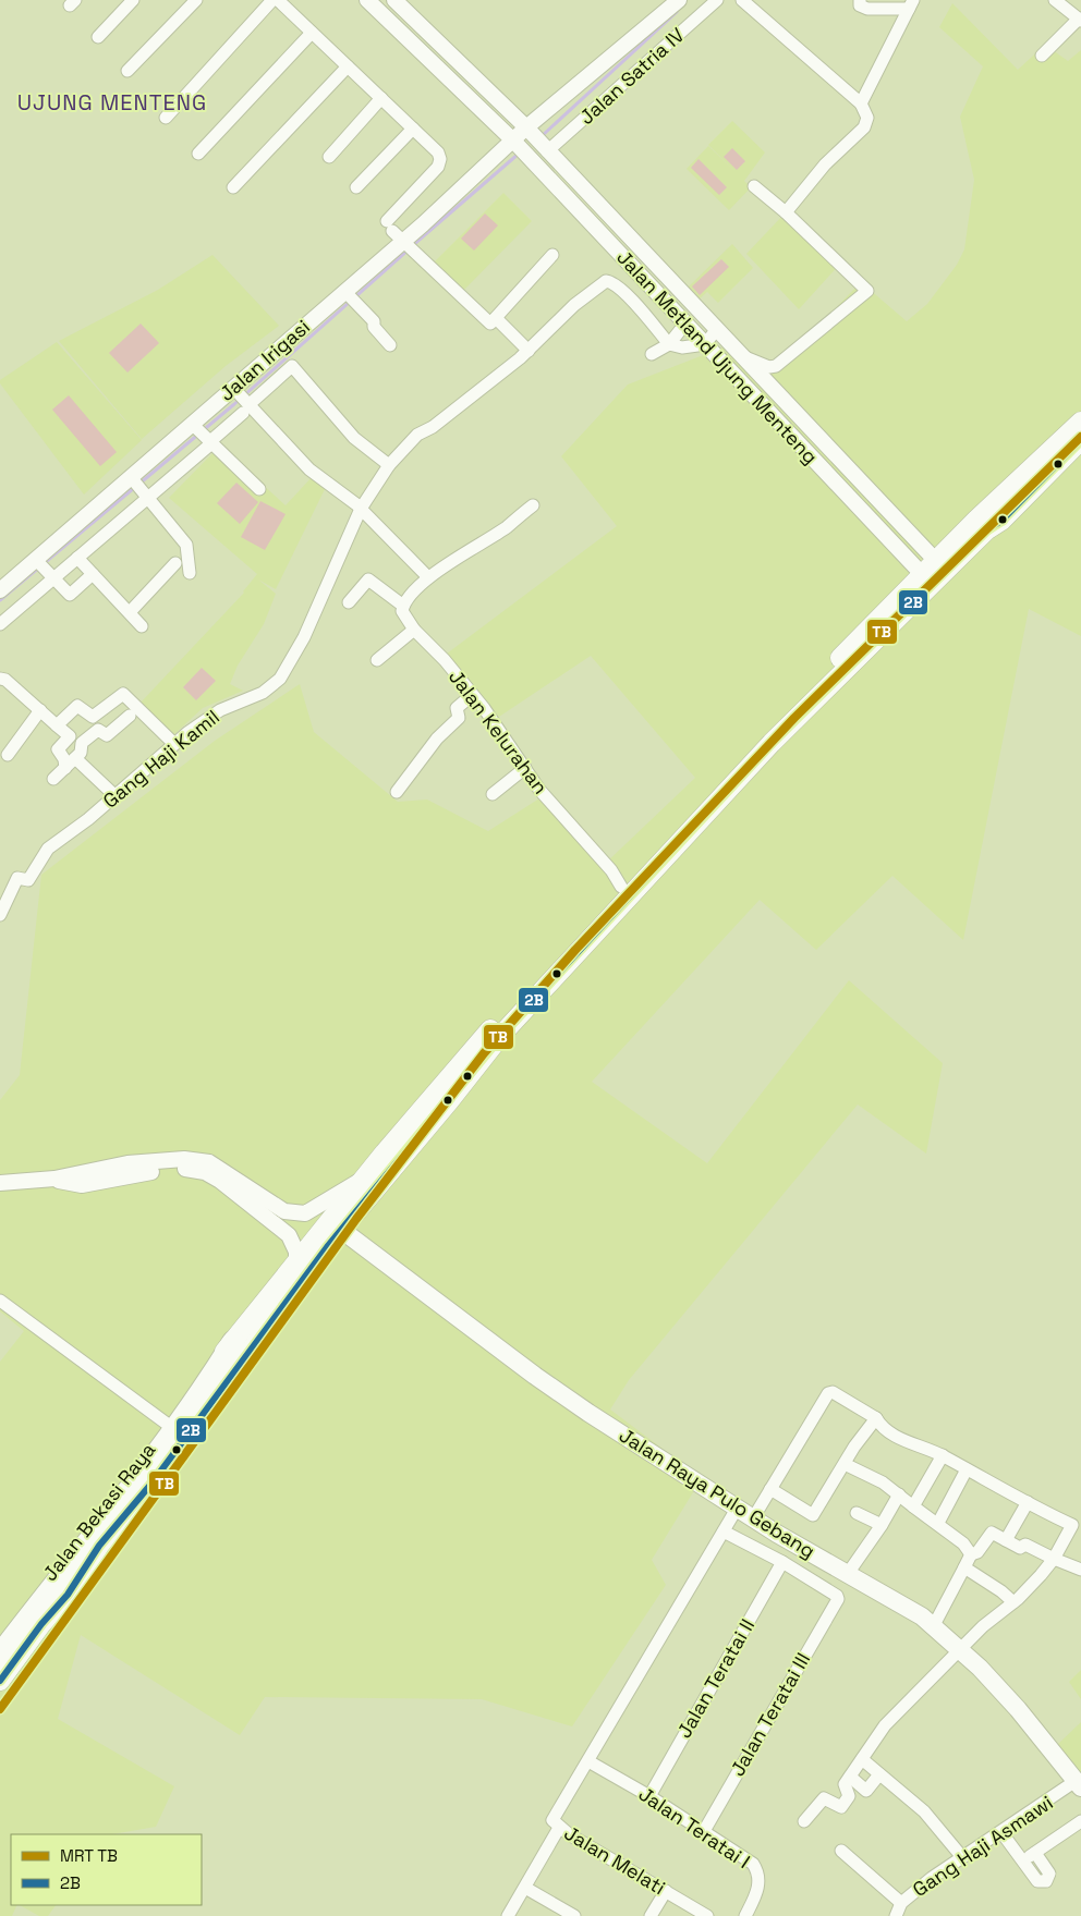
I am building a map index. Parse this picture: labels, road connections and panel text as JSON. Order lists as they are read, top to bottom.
{
  "streets": {
    "highway": ["Jalan Bekasi Raya"],
    "main road": ["Jalan Raya Pulo Gebang"],
    "street": [
      "Jalan Satria IV",
      "Jalan Metland Ujung Menteng",
      "Jalan Irigasi",
      "Jalan Kelurahan",
      "Gang Haji Kamil",
      "Jalan Teratai II",
      "Jalan Teratai III",
      "Jalan Teratai I",
      "Gang Haji Asmawi",
      "Jalan Melati"
    ]
  },
  "crossings": [
    ["Jalan Satria IV", "Jalan Metland Ujung Menteng"],
    ["Jalan Metland Ujung Menteng", "Jalan Irigasi"],
    ["Jalan Metland Ujung Menteng", "Jalan Bekasi Raya"],
    ["Jalan Kelurahan", "Jalan Bekasi Raya"],
    ["Jalan Raya Pulo Gebang", "Jalan Bekasi Raya"],
    ["Jalan Raya Pulo Gebang", "Gang Haji Asmawi"],
    ["Jalan Teratai II", "Jalan Teratai III"],
    ["Jalan Teratai II", "Jalan Teratai I"],
    ["Jalan Teratai III", "Jalan Teratai I"]
  ],
  "districts": ["UJUNG MENTENG"],
  "lines": ["metro line TB", "transit line 2B"],
  "legend": ["MRT TB", "2B"]
}
